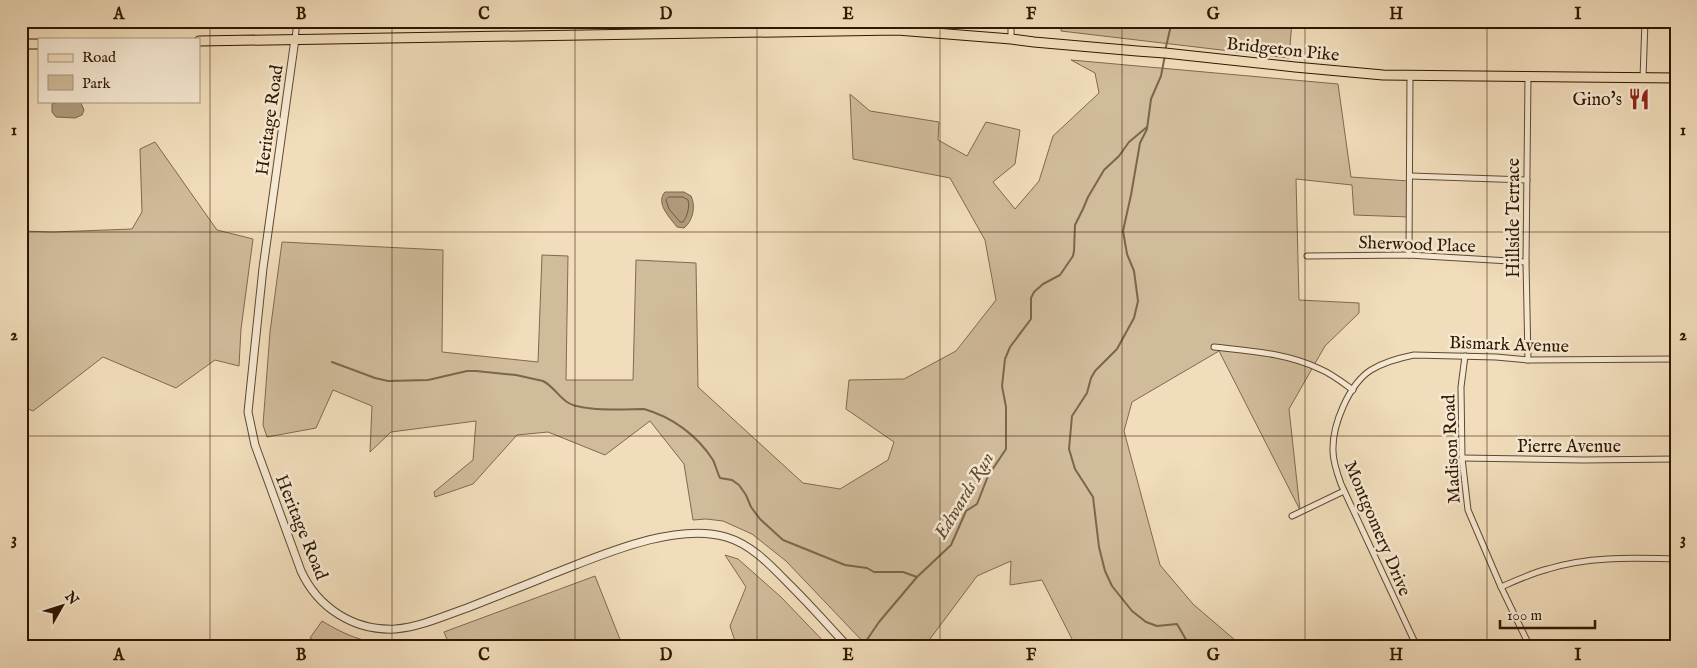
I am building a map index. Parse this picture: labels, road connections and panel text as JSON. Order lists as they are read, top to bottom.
{
  "streets": {
    "main road": ["Bridgeton Pike"],
    "street": [
      "Heritage Road",
      "Hillside Terrace",
      "Sherwood Place",
      "Bismark Avenue",
      "Pierre Avenue",
      "Madison Road",
      "Montgomery Drive"
    ]
  },
  "crossings": [
    ["Bridgeton Pike", "Heritage Road"],
    ["Bridgeton Pike", "Hillside Terrace"],
    ["Hillside Terrace", "Sherwood Place"],
    ["Hillside Terrace", "Bismark Avenue"],
    ["Bismark Avenue", "Madison Road"],
    ["Bismark Avenue", "Montgomery Drive"],
    ["Pierre Avenue", "Madison Road"]
  ],
  "water": ["Edwards Run"],
  "places": {
    "restaurant": ["Gino's"]
  },
  "legend": ["Road", "Park"],
  "scale_bar": "100 m",
  "north": "top right",
  "grid": {
    "columns": [
      "A",
      "B",
      "C",
      "D",
      "E",
      "F",
      "G",
      "H",
      "I"
    ],
    "rows": ["1", "2", "3"]
  }
}
